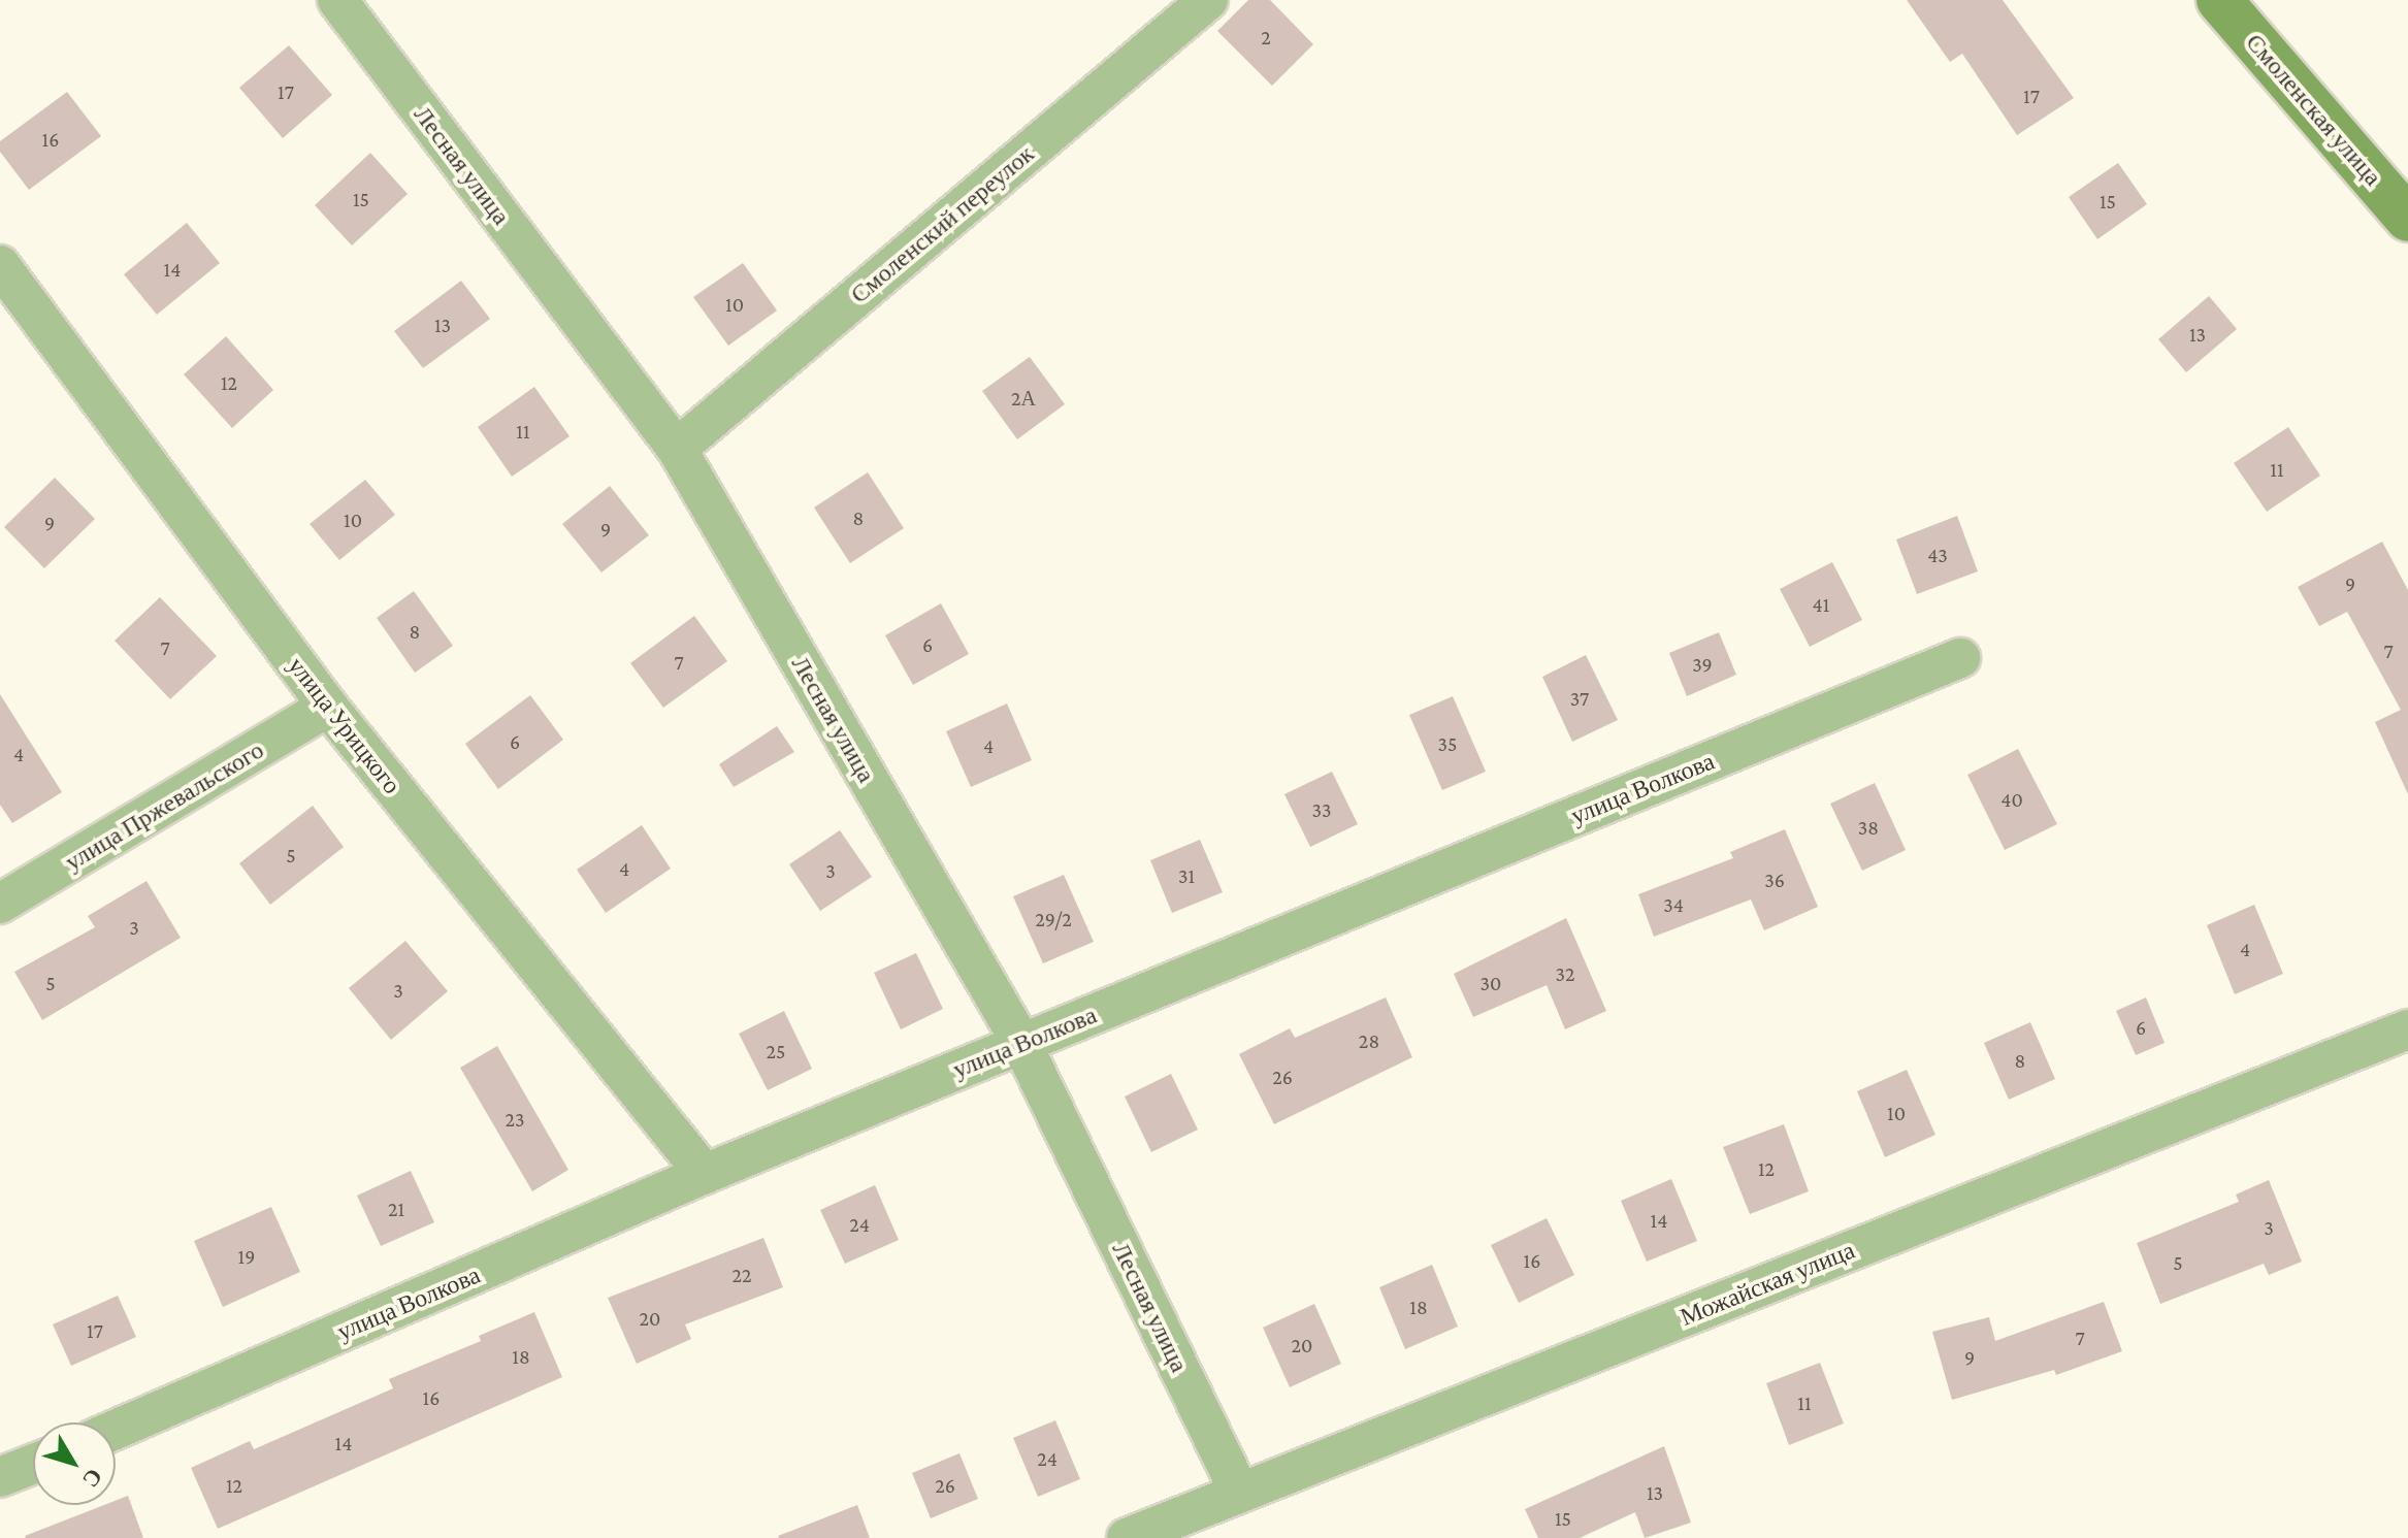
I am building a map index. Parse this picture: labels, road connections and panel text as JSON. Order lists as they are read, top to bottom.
{
  "streets": {
    "street": [
      "Смоленская улица",
      "Лесная улица",
      "Смоленский переулок",
      "улица Урицкого",
      "улица Волкова",
      "улица Пржевальского",
      "Можайская улица"
    ]
  },
  "crossings": [
    ["Лесная улица", "Смоленский переулок"],
    ["Лесная улица", "улица Волкова"],
    ["Лесная улица", "Можайская улица"],
    ["улица Урицкого", "улица Волкова"],
    ["улица Урицкого", "улица Пржевальского"]
  ],
  "house_numbers": [
    "2",
    "17",
    "17",
    "16",
    "15",
    "15",
    "14",
    "10",
    "13",
    "13",
    "12",
    "2А",
    "11",
    "11",
    "8",
    "10",
    "9",
    "9",
    "43",
    "9",
    "41",
    "8",
    "6",
    "7",
    "7",
    "7",
    "39",
    "37",
    "6",
    "35",
    "4",
    "4",
    "40",
    "33",
    "38",
    "5",
    "4",
    "3",
    "31",
    "36",
    "34",
    "29/2",
    "3",
    "4",
    "32",
    "5",
    "30",
    "3",
    "6",
    "28",
    "25",
    "8",
    "26",
    "10",
    "23",
    "12",
    "21",
    "14",
    "24",
    "3",
    "19",
    "16",
    "5",
    "22",
    "18",
    "20",
    "17",
    "7",
    "20",
    "18",
    "9",
    "16",
    "11",
    "14",
    "24",
    "12",
    "26",
    "13",
    "15"
  ],
  "north": "bottom right"
}
